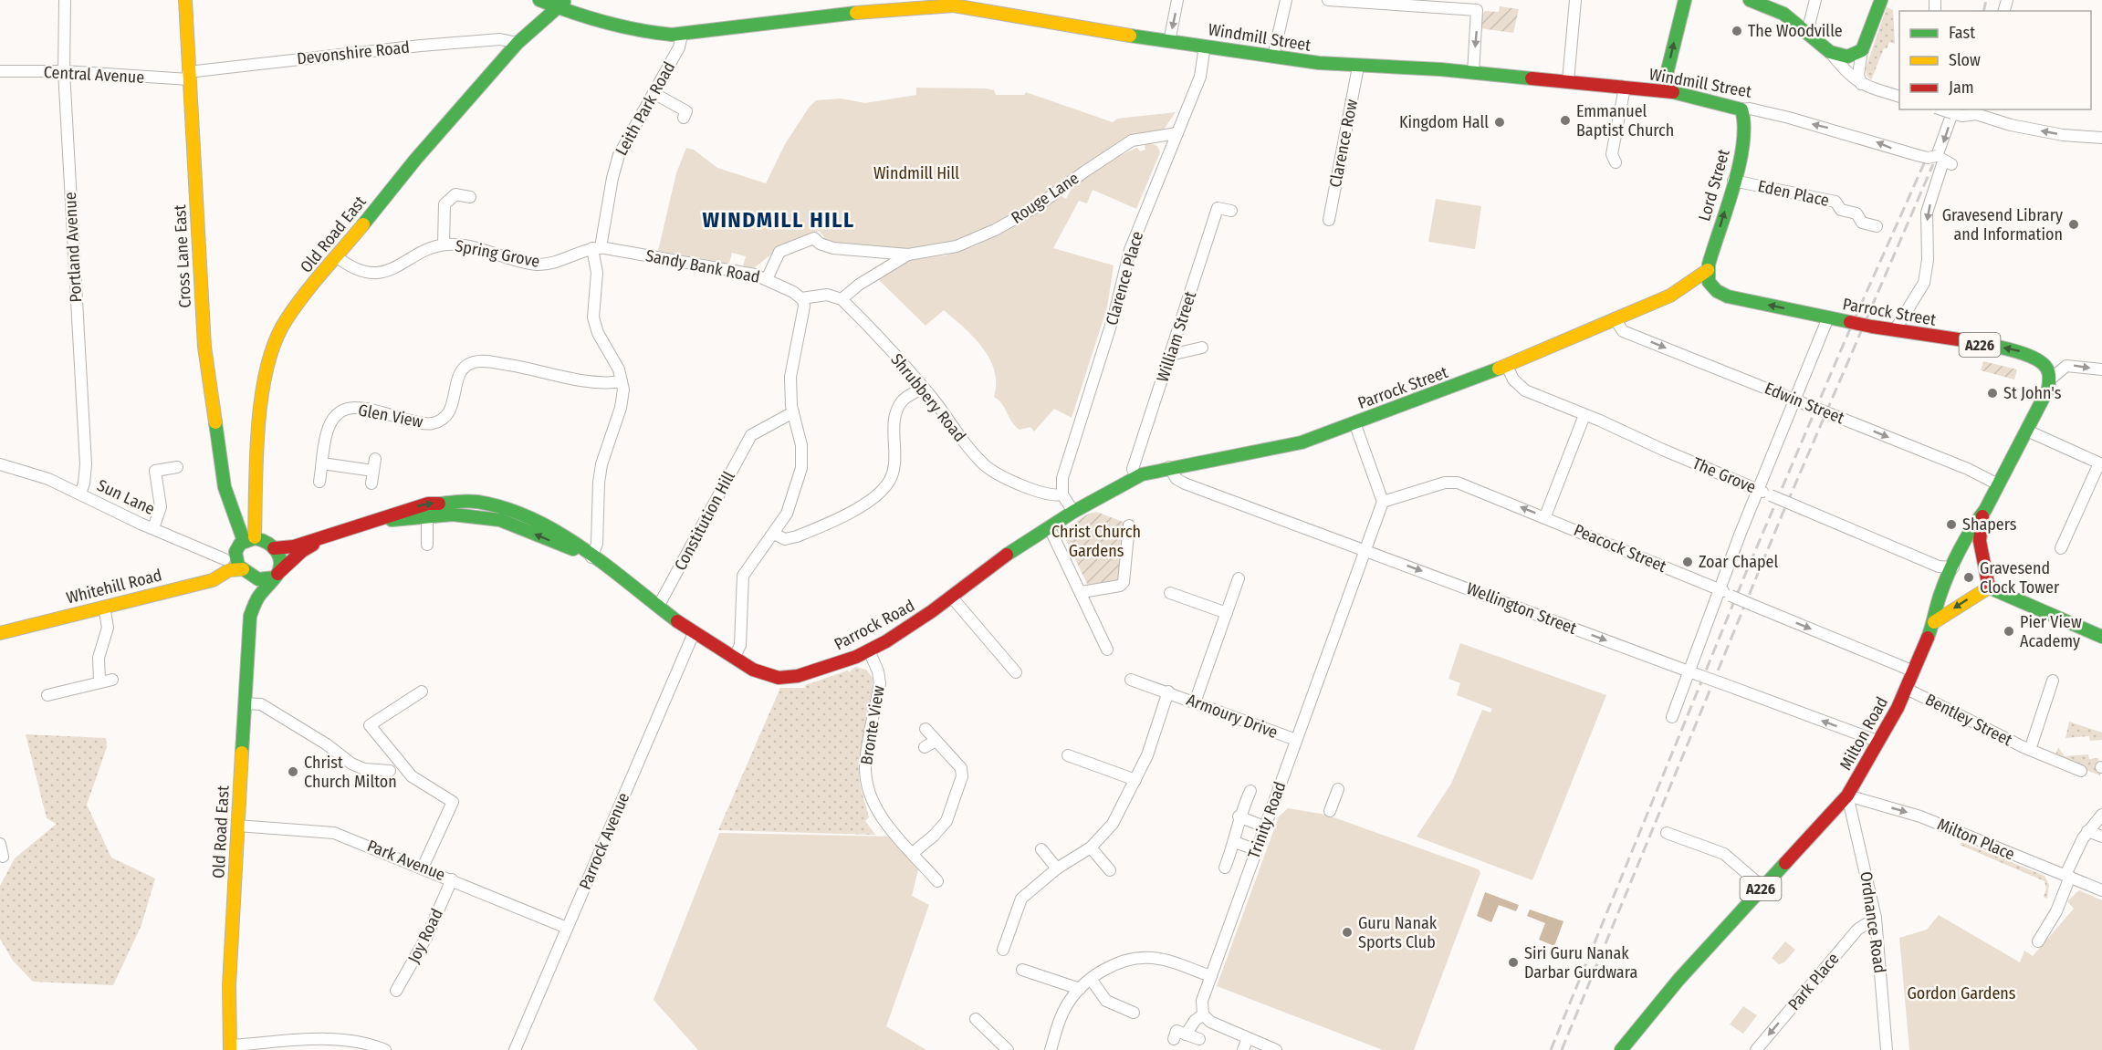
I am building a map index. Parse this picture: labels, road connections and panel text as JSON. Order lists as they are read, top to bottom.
{
  "streets": {
    "street": [
      "Windmill Street",
      "Devonshire Road",
      "Central Avenue",
      "Leith Park Road",
      "Clarence Row",
      "Lord Street",
      "Eden Place",
      "Rouge Lane",
      "Old Road East",
      "Portland Avenue",
      "Spring Grove",
      "Cross Lane East",
      "Sandy Bank Road",
      "Clarence Place",
      "Parrock Street",
      "William Street",
      "A226",
      "Shrubbery Road",
      "Edwin Street",
      "Glen View",
      "The Grove",
      "Sun Lane",
      "Constitution Hill",
      "Peacock Street",
      "Whitehill Road",
      "Wellington Street",
      "Parrock Road",
      "Armoury Drive",
      "Bentley Street",
      "Bronte View",
      "Milton Road",
      "Trinity Road",
      "Milton Place",
      "Parrock Avenue",
      "Park Avenue",
      "Ordnance Road",
      "Joy Road",
      "Park Place"
    ]
  },
  "crossings": [
    ["Windmill Street", "Leith Park Road"],
    ["Windmill Street", "Clarence Row"],
    ["Windmill Street", "Lord Street"],
    ["Windmill Street", "Old Road East"],
    ["Windmill Street", "Clarence Place"],
    ["Devonshire Road", "Central Avenue"],
    ["Devonshire Road", "Old Road East"],
    ["Devonshire Road", "Cross Lane East"],
    ["Central Avenue", "Portland Avenue"],
    ["Central Avenue", "Cross Lane East"],
    ["Leith Park Road", "Spring Grove"],
    ["Leith Park Road", "Sandy Bank Road"],
    ["Leith Park Road", "Glen View"],
    ["Leith Park Road", "Parrock Road"],
    ["Lord Street", "Eden Place"],
    ["Lord Street", "Parrock Street"],
    ["Rouge Lane", "Sandy Bank Road"],
    ["Rouge Lane", "Clarence Place"],
    ["Rouge Lane", "Shrubbery Road"],
    ["Old Road East", "Spring Grove"],
    ["Old Road East", "Cross Lane East"],
    ["Old Road East", "Sun Lane"],
    ["Old Road East", "Parrock Road"],
    ["Old Road East", "Park Avenue"],
    ["Portland Avenue", "Sun Lane"],
    ["Spring Grove", "Sandy Bank Road"],
    ["Cross Lane East", "Sun Lane"],
    ["Cross Lane East", "Parrock Road"],
    ["Clarence Place", "Shrubbery Road"],
    ["Parrock Street", "William Street"],
    ["Parrock Street", "Edwin Street"],
    ["Parrock Street", "The Grove"],
    ["Parrock Street", "Wellington Street"],
    ["Parrock Street", "Parrock Road"],
    ["Parrock Street", "Milton Road"],
    ["William Street", "Parrock Road"],
    ["A226", "Milton Road"],
    ["Edwin Street", "Milton Road"],
    ["The Grove", "Milton Road"],
    ["Sun Lane", "Parrock Road"],
    ["Constitution Hill", "Parrock Road"],
    ["Peacock Street", "Milton Road"],
    ["Peacock Street", "Trinity Road"],
    ["Wellington Street", "Milton Road"],
    ["Wellington Street", "Trinity Road"],
    ["Parrock Road", "Bronte View"],
    ["Parrock Road", "Parrock Avenue"],
    ["Armoury Drive", "Trinity Road"],
    ["Bentley Street", "Milton Road"],
    ["Milton Road", "Milton Place"],
    ["Milton Road", "Ordnance Road"],
    ["Milton Place", "Ordnance Road"],
    ["Parrock Avenue", "Park Avenue"],
    ["Park Avenue", "Joy Road"],
    ["Ordnance Road", "Park Place"]
  ],
  "one_way": [
    "Lord Street",
    "Edwin Street",
    "Milton Place",
    "Park Place"
  ],
  "districts": ["WINDMILL HILL"],
  "parks": ["Windmill Hill", "Christ Church Gardens", "Gordon Gardens"],
  "places": [
    "The Woodville",
    "Emmanuel Baptist Church",
    "Kingdom Hall",
    "Gravesend Library and Information",
    "St John's",
    "Shapers",
    "Zoar Chapel",
    "Gravesend Clock Tower",
    "Pier View Academy",
    "Christ Church Milton",
    "Guru Nanak Sports Club",
    "Siri Guru Nanak Darbar Gurdwara"
  ],
  "legend": ["Fast", "Slow", "Jam"]
}
